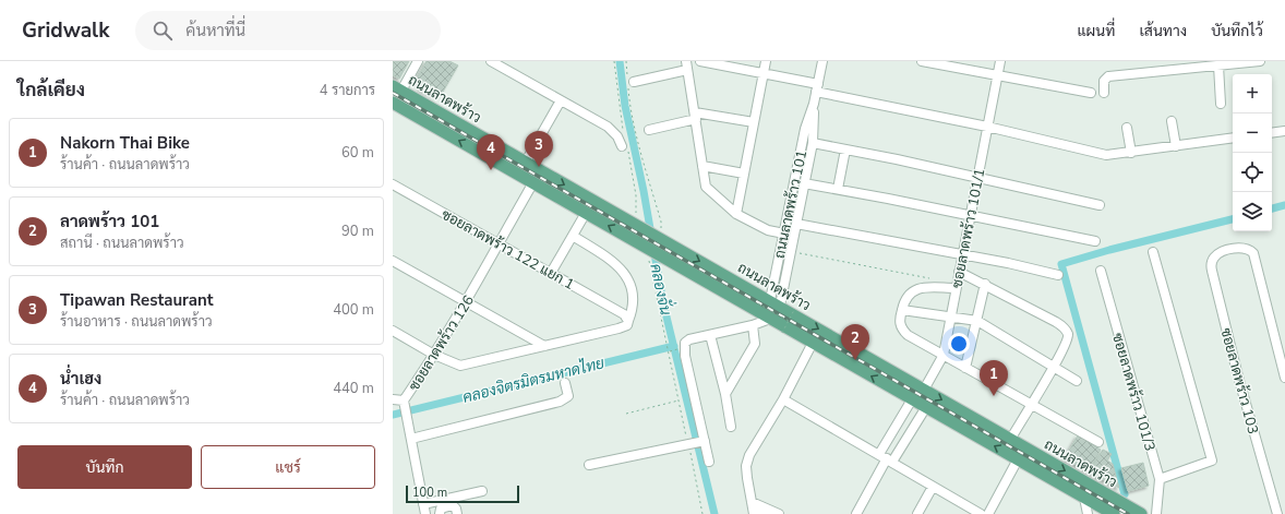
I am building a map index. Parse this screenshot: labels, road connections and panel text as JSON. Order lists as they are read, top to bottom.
{
  "streets": {
    "main road": ["ถนนลาดพร้าว"],
    "street": [
      "ถนนลาดพร้าว 101",
      "ซอยลาดพร้าว 101/1",
      "ซอยลาดพร้าว 122 แยก 1",
      "ซอยลาดพร้าว 126",
      "ซอยลาดพร้าว 103",
      "ซอยลาดพร้าว 101/3"
    ]
  },
  "crossings": [
    ["ถนนลาดพร้าว", "ถนนลาดพร้าว 101"],
    ["ถนนลาดพร้าว", "ซอยลาดพร้าว 101/1"],
    ["ถนนลาดพร้าว", "ซอยลาดพร้าว 126"],
    ["ซอยลาดพร้าว 122 แยก 1", "ซอยลาดพร้าว 126"]
  ],
  "water": ["คลองจั่น", "คลองจิตรมิตรมหาดไทย"],
  "scale_bar": "100 m",
  "page": {
    "header": "Gridwalk",
    "search": "ค้นหาที่นี่",
    "nav": ["แผนที่", "เส้นทาง", "บันทึกไว้"],
    "heading": ["ใกล้เคียง", "4 รายการ"],
    "map_buttons": ["+", "−"],
    "list": [
      {
        "mark": "1",
        "name": "Nakorn Thai Bike",
        "note": "ร้านค้า · ถนนลาดพร้าว",
        "value": "60 m"
      },
      {
        "mark": "2",
        "name": "ลาดพร้าว 101",
        "note": "สถานี · ถนนลาดพร้าว",
        "value": "90 m"
      },
      {
        "mark": "3",
        "name": "Tipawan Restaurant",
        "note": "ร้านอาหาร · ถนนลาดพร้าว",
        "value": "400 m"
      },
      {
        "mark": "4",
        "name": "น่ำเฮง",
        "note": "ร้านค้า · ถนนลาดพร้าว",
        "value": "440 m"
      }
    ],
    "pins": [
      "3",
      "4",
      "2",
      "1"
    ],
    "buttons": ["บันทึก", "แชร์"],
    "scale": "100 m"
  }
}
